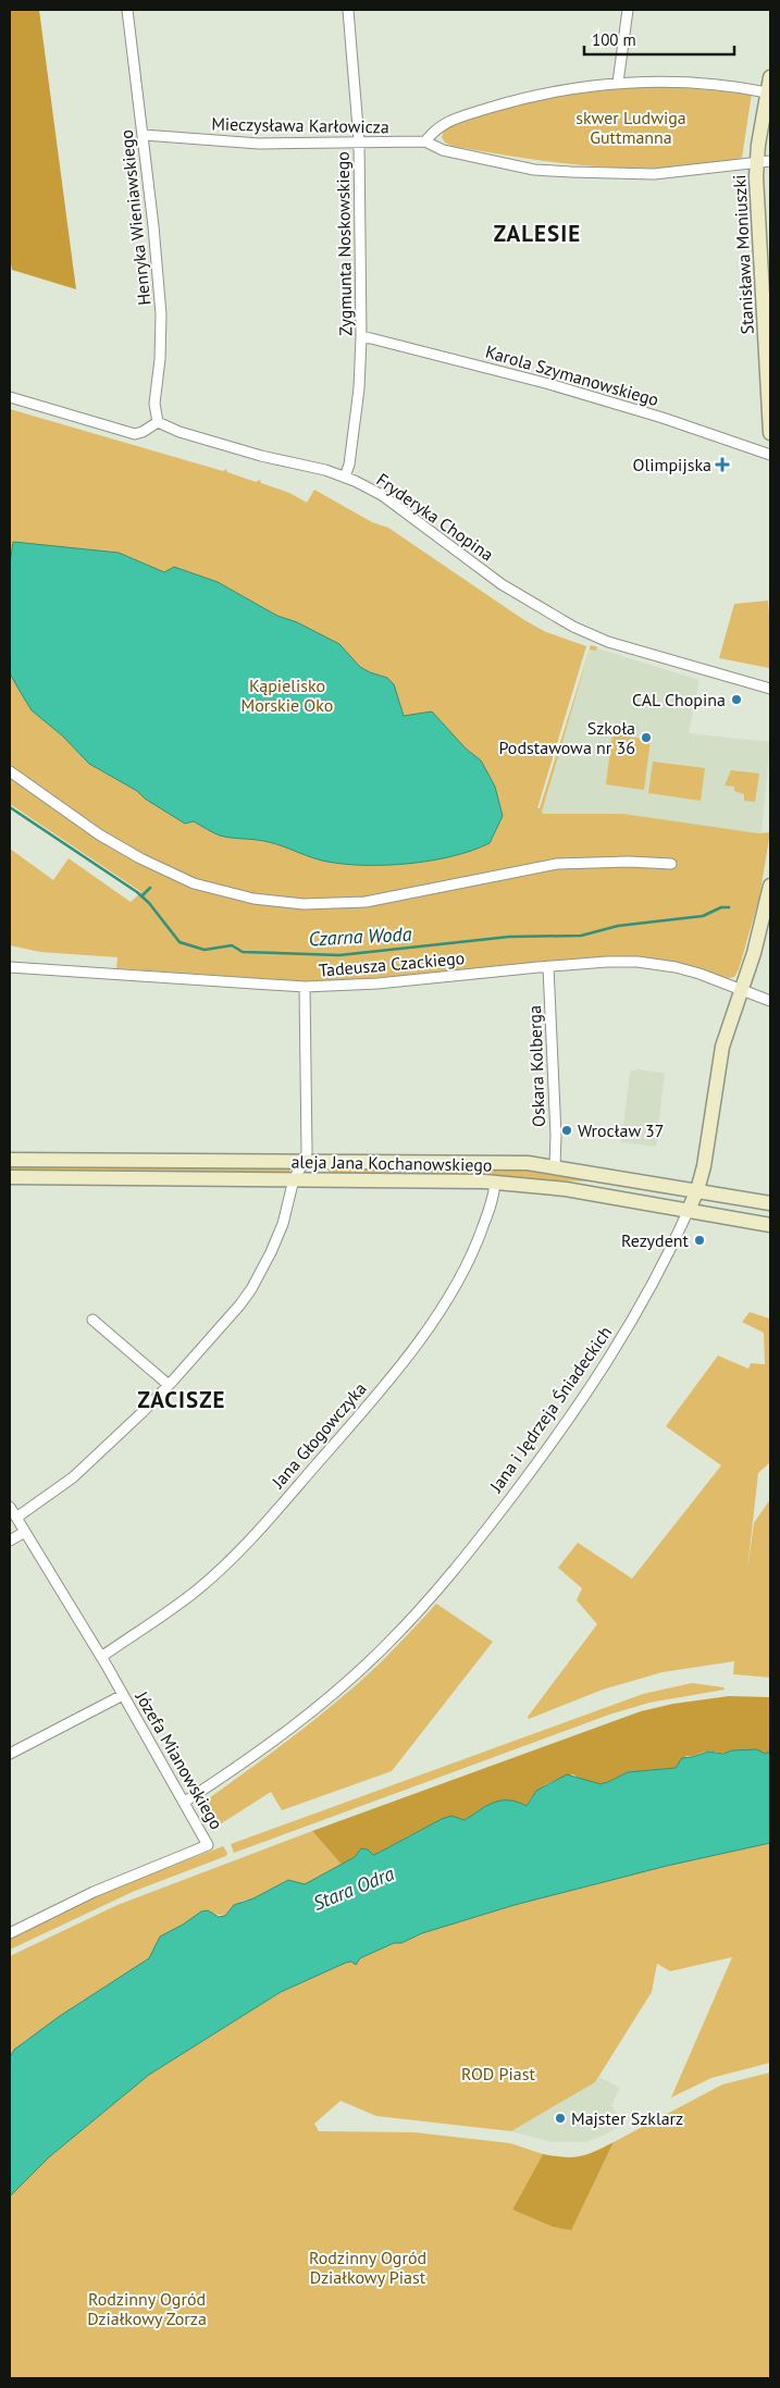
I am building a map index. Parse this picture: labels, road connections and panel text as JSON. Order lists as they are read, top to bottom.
{
  "streets": {
    "main road": ["Stanisława Moniuszki", "aleja Jana Kochanowskiego", "Jana i Jędrzeja Śniadeckich"],
    "street": [
      "Mieczysława Karłowicza",
      "Henryka Wieniawskiego",
      "Zygmunta Noskowskiego",
      "Karola Szymanowskiego",
      "Fryderyka Chopina",
      "Tadeusza Czackiego",
      "Oskara Kolberga",
      "Jana Głogowczyka",
      "Józefa Mianowskiego"
    ]
  },
  "crossings": [
    ["Mieczysława Karłowicza", "Henryka Wieniawskiego"],
    ["Mieczysława Karłowicza", "Zygmunta Noskowskiego"],
    ["Mieczysława Karłowicza", "Stanisława Moniuszki"],
    ["Henryka Wieniawskiego", "Fryderyka Chopina"],
    ["Zygmunta Noskowskiego", "Karola Szymanowskiego"],
    ["Zygmunta Noskowskiego", "Fryderyka Chopina"],
    ["Tadeusza Czackiego", "Oskara Kolberga"],
    ["Tadeusza Czackiego", "Jana i Jędrzeja Śniadeckich"],
    ["Oskara Kolberga", "aleja Jana Kochanowskiego"],
    ["aleja Jana Kochanowskiego", "Jana i Jędrzeja Śniadeckich"],
    ["aleja Jana Kochanowskiego", "Jana Głogowczyka"],
    ["Jana i Jędrzeja Śniadeckich", "Józefa Mianowskiego"],
    ["Jana Głogowczyka", "Józefa Mianowskiego"]
  ],
  "districts": ["ZALESIE", "ZACISZE"],
  "water": ["Czarna Woda", "Stara Odra"],
  "parks": [
    "skwer Ludwiga Guttmanna",
    "Kąpielisko Morskie Oko",
    "ROD Piast",
    "Rodzinny Ogród Działkowy Piast",
    "Rodzinny Ogród Działkowy Zorza"
  ],
  "places": {
    "health": ["Olimpijska"],
    "other": [
      "CAL Chopina",
      "Szkoła Podstawowa nr 36",
      "Wrocław 37",
      "Rezydent",
      "Majster Szklarz"
    ]
  },
  "scale_bar": "100 m"
}
